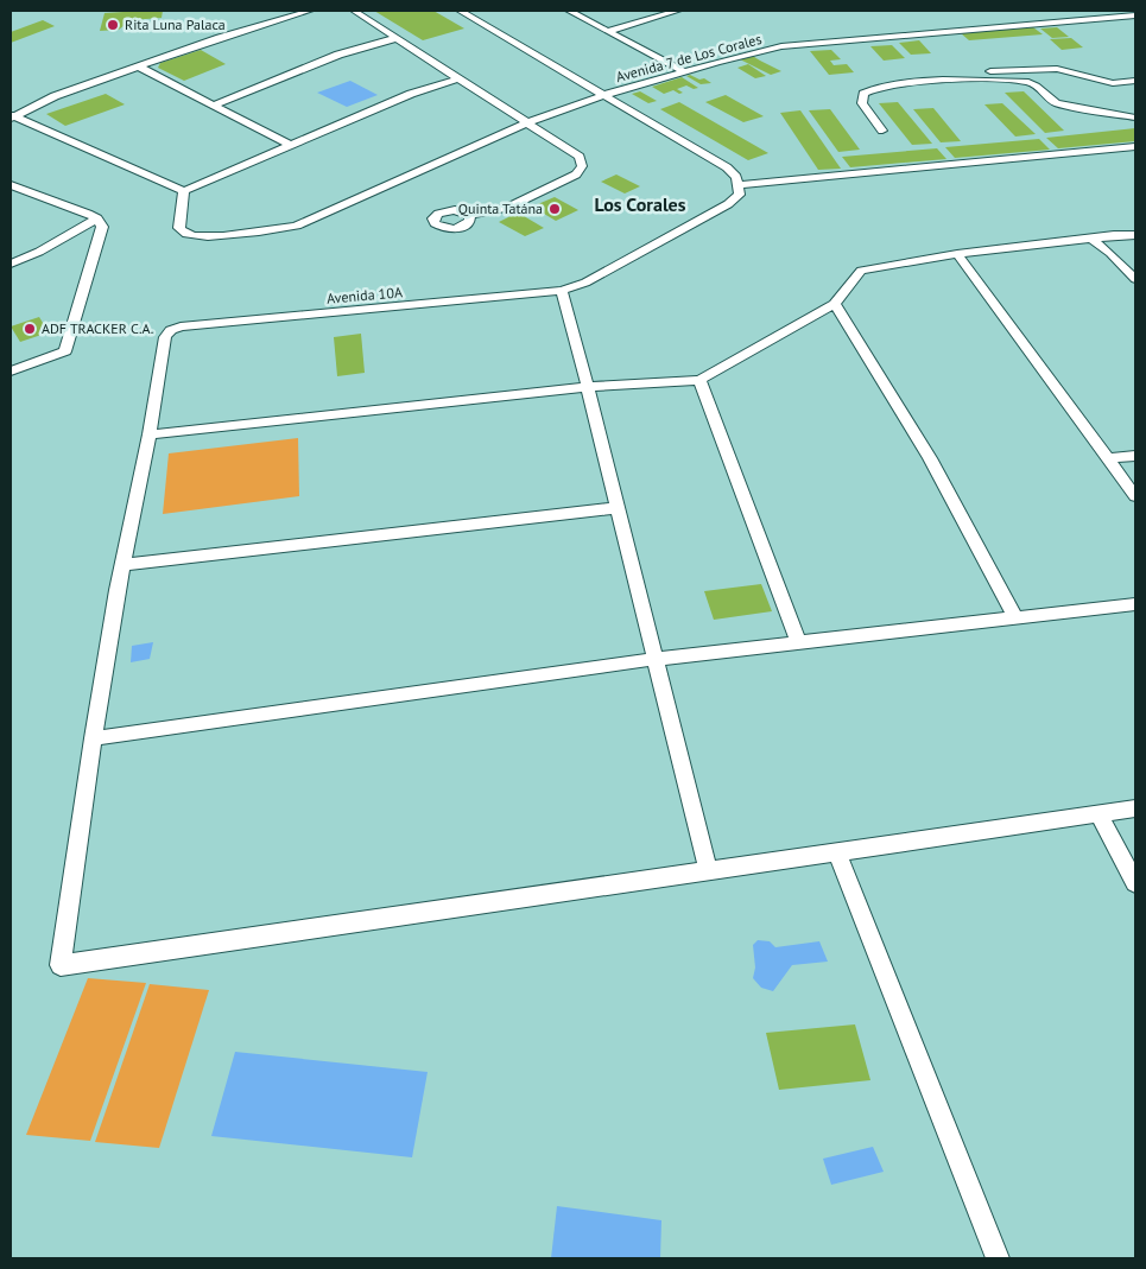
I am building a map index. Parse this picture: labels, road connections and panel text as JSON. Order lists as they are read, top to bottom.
{
  "streets": {
    "street": ["Avenida 7 de Los Corales", "Avenida 10A"]
  },
  "districts": ["Los Corales"],
  "places": ["Rita Luna Palaca", "Quinta Tatána", "ADF TRACKER C.A."]
}
